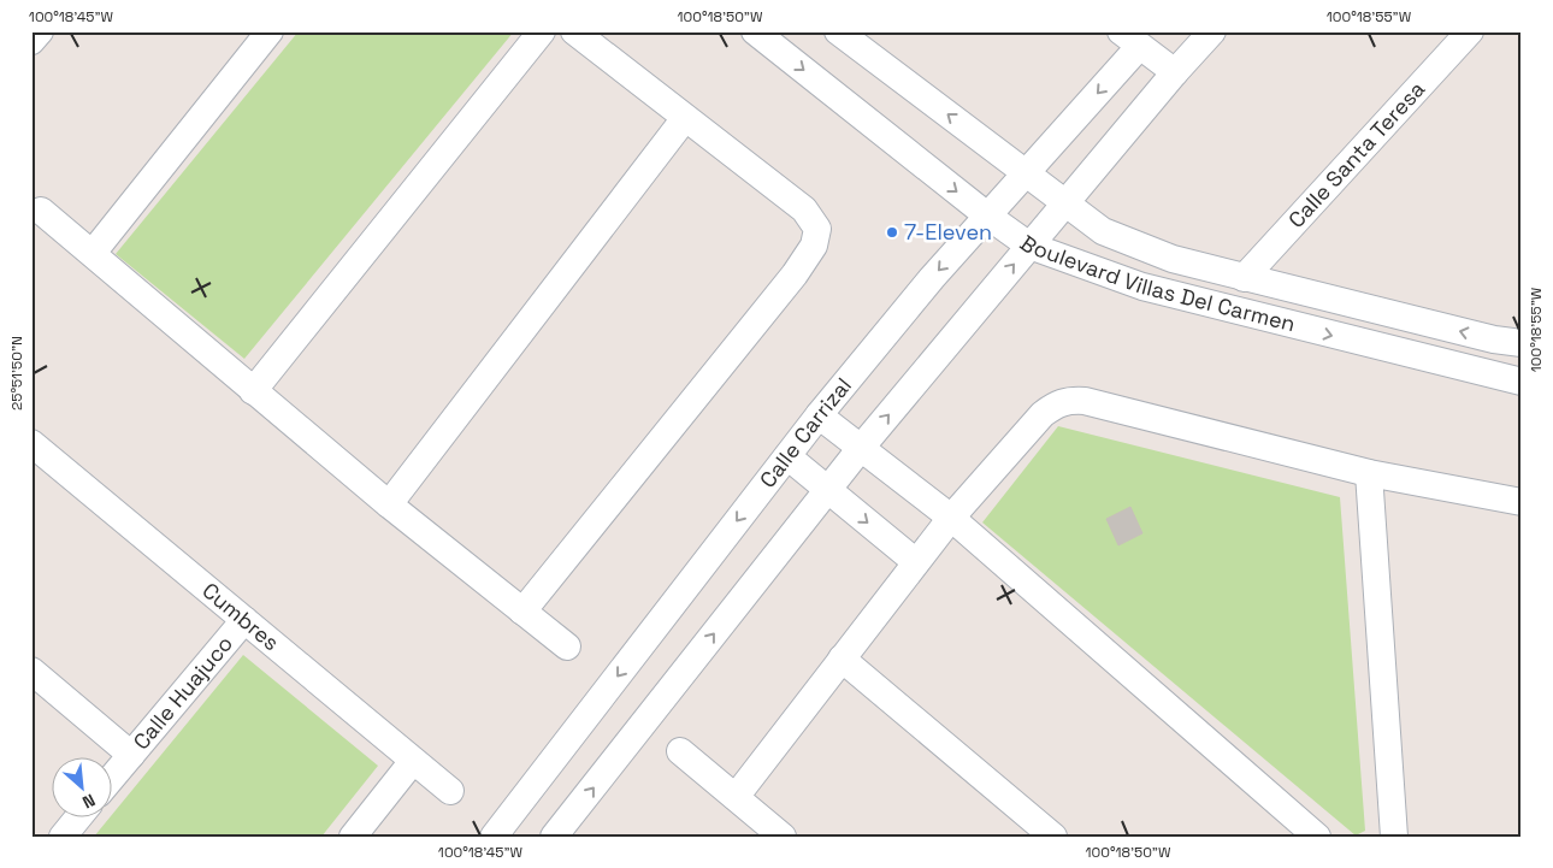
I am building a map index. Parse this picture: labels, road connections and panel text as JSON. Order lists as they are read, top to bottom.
{
  "streets": {
    "street": [
      "Calle Santa Teresa",
      "Boulevard Villas Del Carmen",
      "Calle Carrizal",
      "Cumbres",
      "Calle Huajuco"
    ]
  },
  "crossings": [
    ["Calle Santa Teresa", "Boulevard Villas Del Carmen"],
    ["Boulevard Villas Del Carmen", "Calle Carrizal"],
    ["Cumbres", "Calle Huajuco"]
  ],
  "places": ["7-Eleven"],
  "north": "bottom right",
  "coordinates": [
    "100°18'45\"W",
    "100°18'50\"W",
    "100°18'55\"W",
    "25°51'50\"N"
  ]
}
